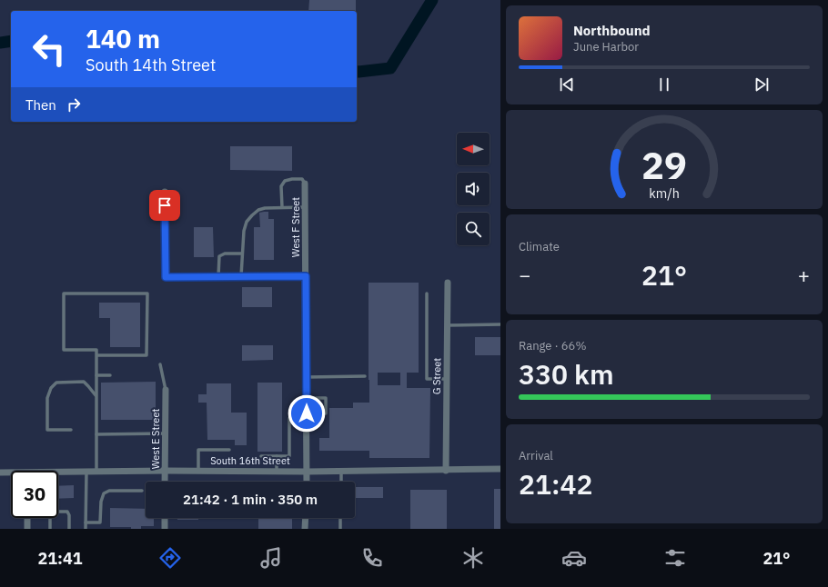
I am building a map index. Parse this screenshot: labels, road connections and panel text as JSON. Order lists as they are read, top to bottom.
{
  "streets": {
    "street": [
      "West F Street",
      "G Street",
      "West E Street",
      "South 16th Street"
    ]
  },
  "crossings": [
    ["West F Street", "South 16th Street"],
    ["G Street", "South 16th Street"],
    ["West E Street", "South 16th Street"]
  ],
  "north": "left",
  "page": {
    "turn": ["140 m", "South 14th Street"],
    "song": ["Northbound", "June Harbor"],
    "then": "Then",
    "tile": [
      "Climate",
      ["Range · 66%", "330 km"],
      ["Arrival", "21:42"]
    ],
    "heat": ["−", "21°", "+"],
    "limit": "30",
    "trip": "21:42 · 1 min · 350 m",
    "tabs": ["21:41", "21°"],
    "gauge": ["29", "km/h"]
  }
}
